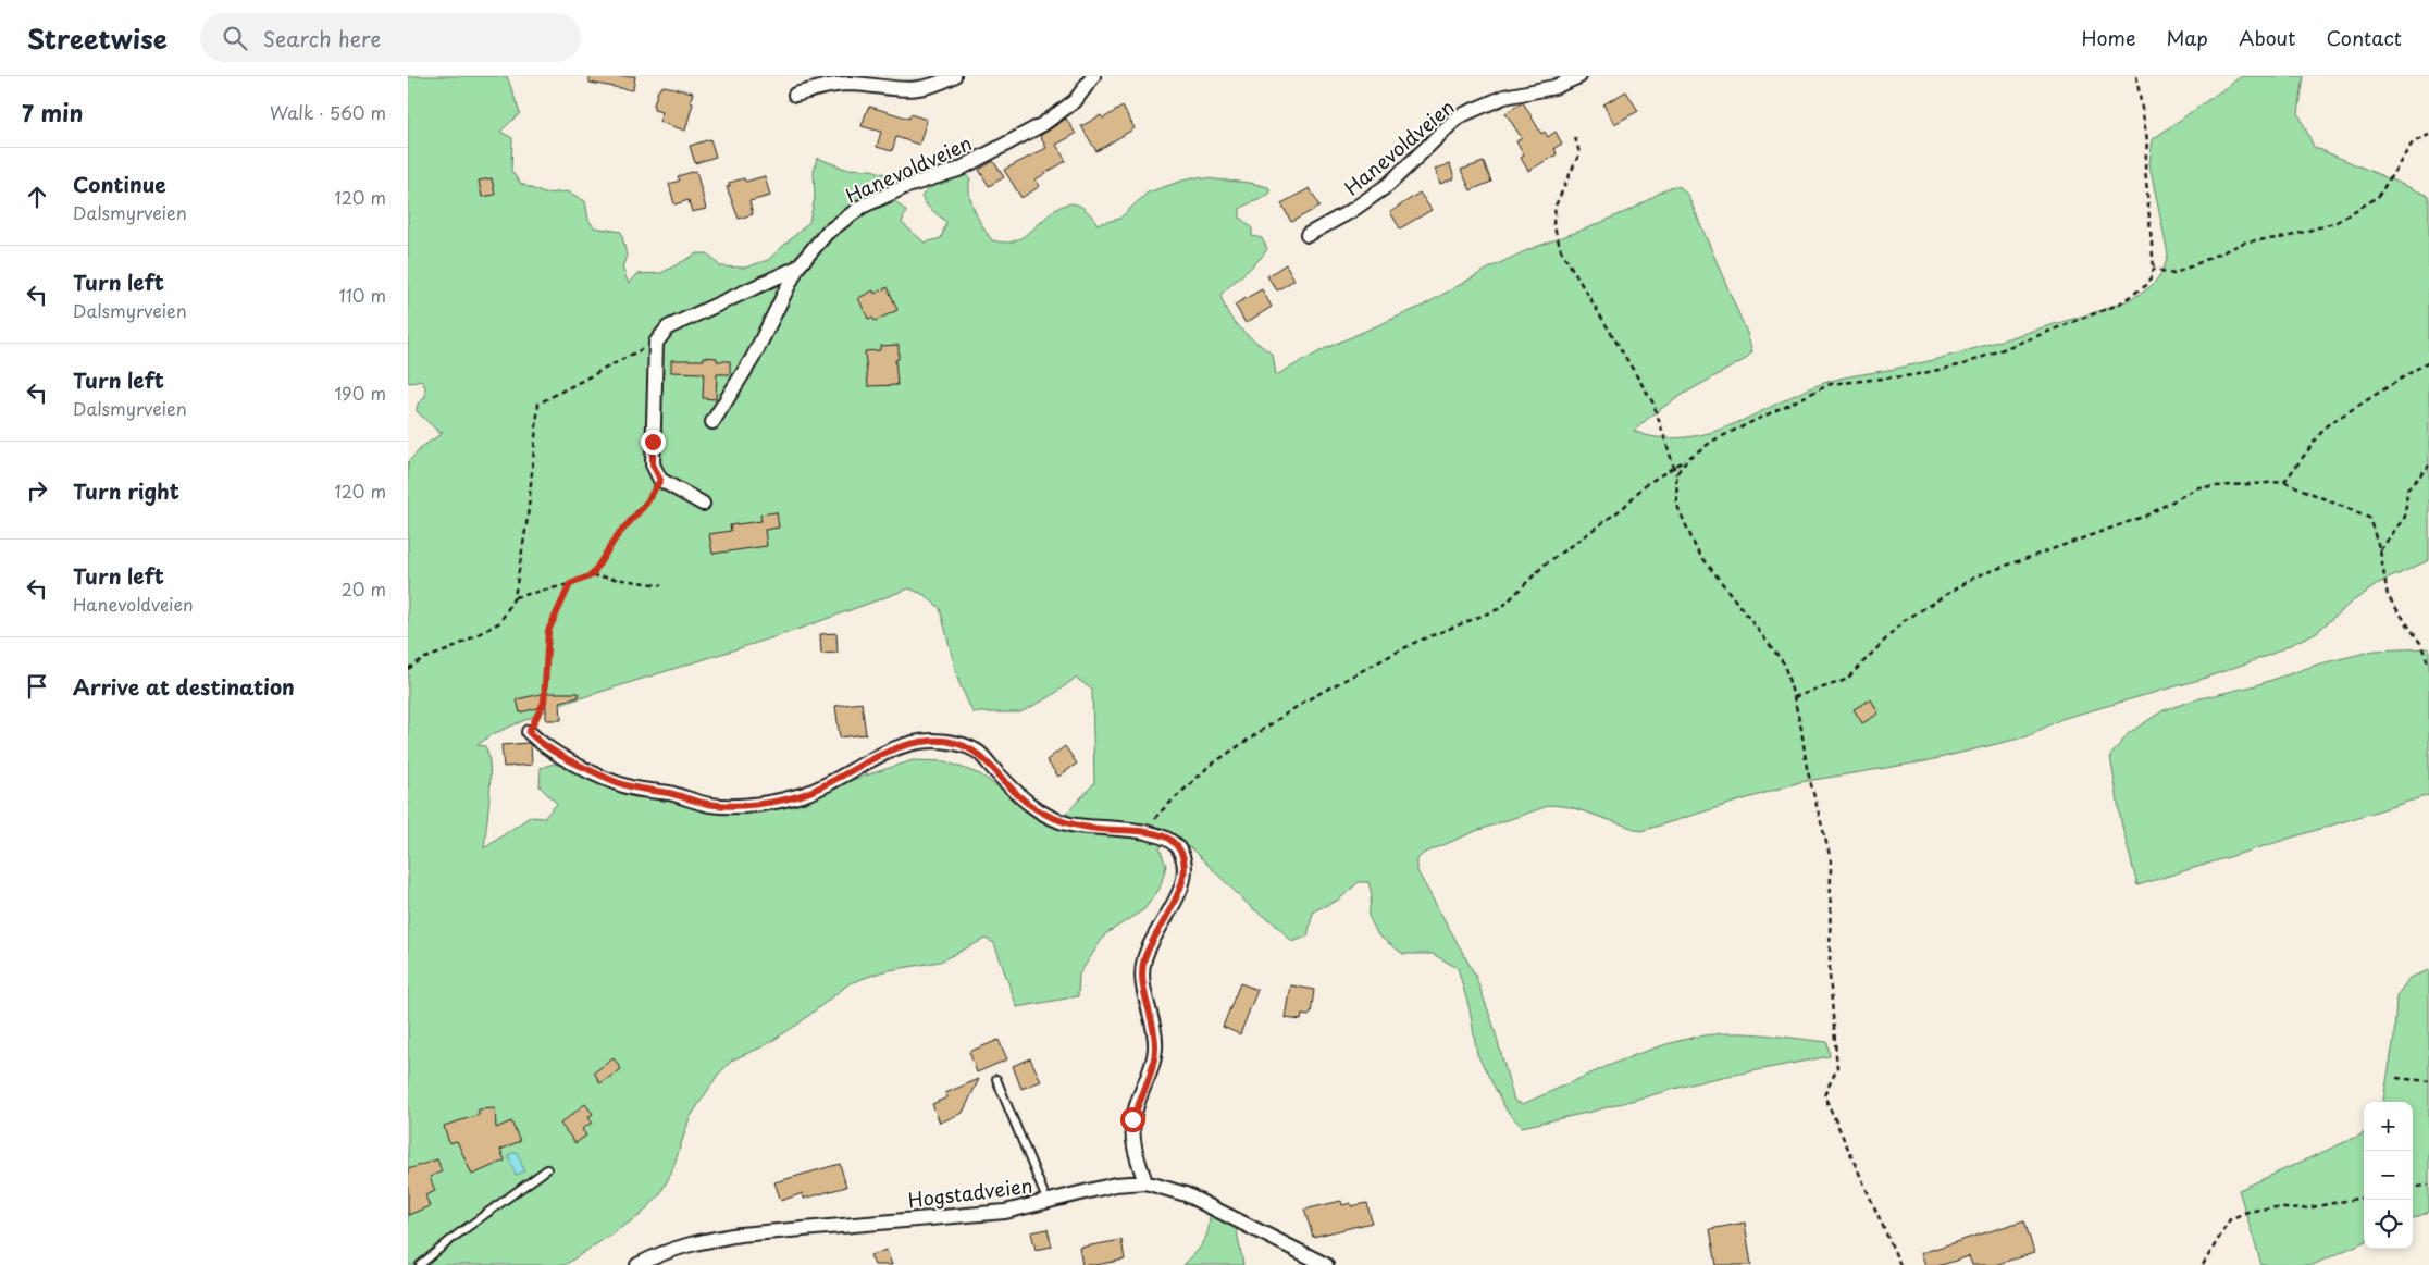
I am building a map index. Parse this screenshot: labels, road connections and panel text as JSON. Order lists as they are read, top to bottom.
{
  "streets": {
    "street": ["Hanevoldveien", "Hogstadveien"]
  },
  "page": {
    "header": "Streetwise",
    "search": "Search here",
    "nav": [
      "Home",
      "Map",
      "About",
      "Contact"
    ],
    "heading": ["7 min", "Walk · 560 m"],
    "list": [
      ["Continue", "Dalsmyrveien", "120 m"],
      ["Turn left", "Dalsmyrveien", "110 m"],
      ["Turn left", "Dalsmyrveien", "190 m"],
      ["Turn right", "120 m"],
      ["Turn left", "Hanevoldveien", "20 m"],
      "Arrive at destination"
    ],
    "map_buttons": ["+", "−"]
  }
}
